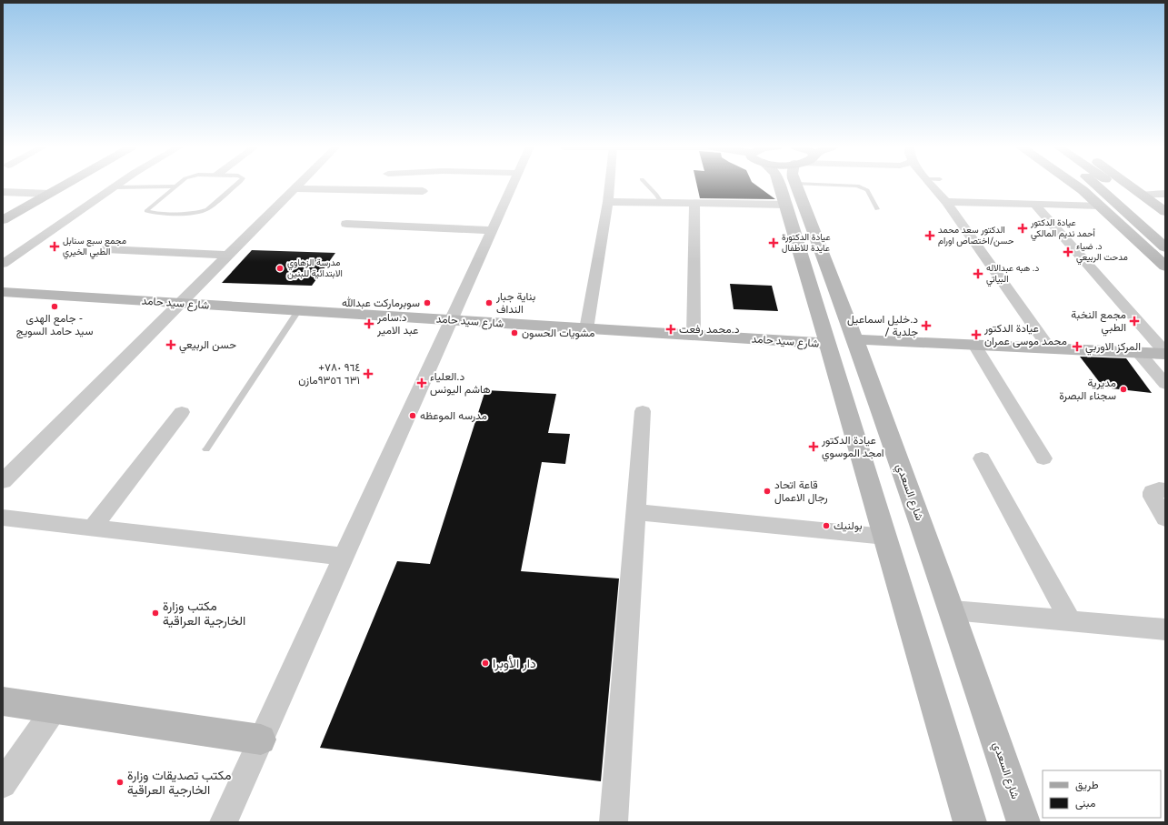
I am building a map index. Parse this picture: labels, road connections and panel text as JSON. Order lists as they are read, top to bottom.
{
  "streets": {
    "street": ["شارع سيد حامد", "شارع السعدي"]
  },
  "places": {
    "health": [
      "عيادة الدكتور أحمد نديم المالكي",
      "الدكتور سعد محمد حسن/اختصاص اورام",
      "عيادة الدكتورة عايدة للاطفال",
      "مجمع سبع سنابل الطبي الخيري",
      "د. ضياء مدحت الربيعي",
      "د. هبه عبدالاله البياتي",
      "مجمع النخبة الطبي",
      "د.سامر عبد الامير",
      "د.خليل اسماعيل / جلدية",
      "د.محمد رفعت",
      "عيادة الدكتور محمد موسى عمران",
      "حسن الربيعي",
      "المركز الاوربي",
      "+٩٦٤ ٧٨٠ ٦٣١ ٩٣٥٦مازن",
      "د.العلياء هاشم اليونس",
      "عيادة الدكتور امجد الموسوي"
    ],
    "other": [
      "مدرسة الزهاوي اﻻبتدائية للبنين",
      "سوبرماركت عبدالله",
      "بناية جبار النداف",
      "جامع الهدى - سيد حامد السويج",
      "مشويات الحسون",
      "مديرية سجناء البصرة",
      "مدرسه الموعظه",
      "قاعة اتحاد رجال الاعمال",
      "بولنيك",
      "مكتب وزارة الخارجية العراقية",
      "دار الأوبرا",
      "مكتب تصديقات وزارة الخارجية العراقية"
    ]
  },
  "legend": ["طريق", "مبنى"]
}
